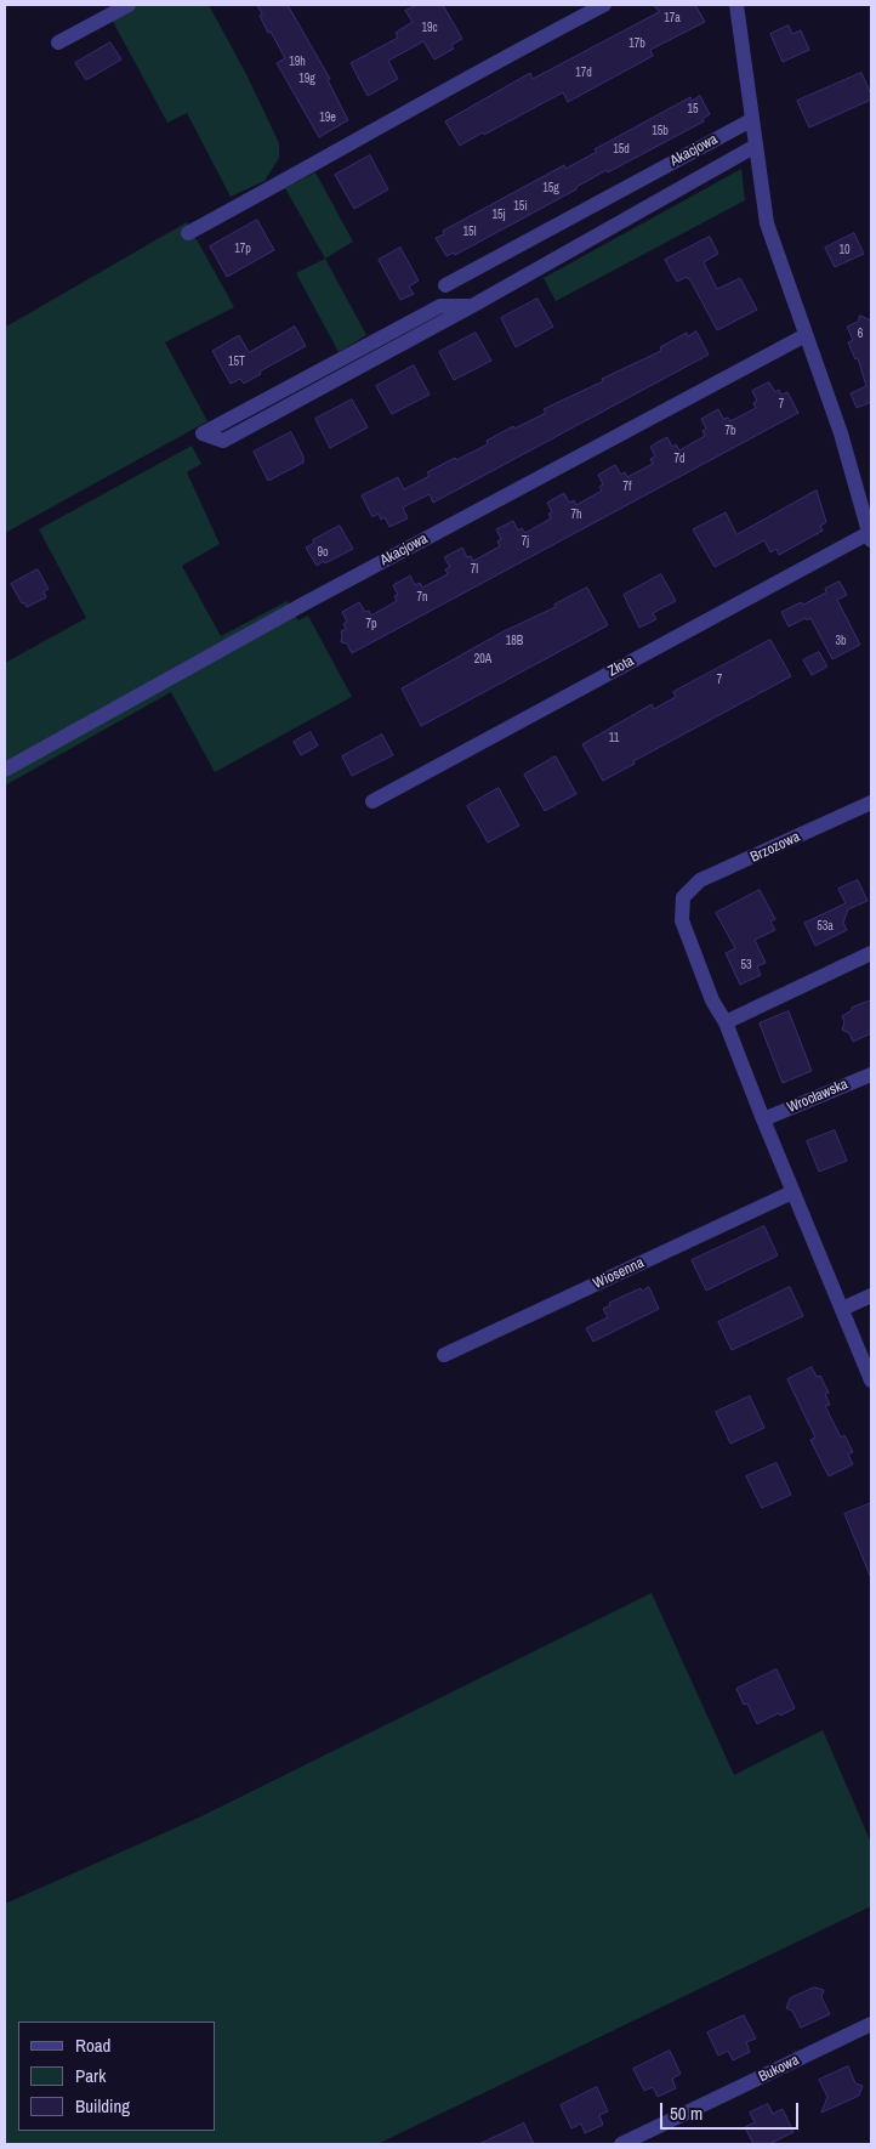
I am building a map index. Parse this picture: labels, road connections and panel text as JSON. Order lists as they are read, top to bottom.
{
  "streets": {
    "street": [
      "Akacjowa",
      "Złota",
      "Brzozowa",
      "Wrocławska",
      "Wiosenna",
      "Bukowa"
    ]
  },
  "house_numbers": [
    "17a",
    "19c",
    "17b",
    "19h",
    "17d",
    "19g",
    "15",
    "19e",
    "15b",
    "15d",
    "15g",
    "15i",
    "15j",
    "15l",
    "17p",
    "10",
    "6",
    "15T",
    "7",
    "7b",
    "7d",
    "7f",
    "7h",
    "7j",
    "9o",
    "7l",
    "7n",
    "7p",
    "18B",
    "3b",
    "20A",
    "7",
    "11",
    "53a",
    "53"
  ],
  "legend": ["Road", "Park", "Building"],
  "scale_bar": "50 m"
}
